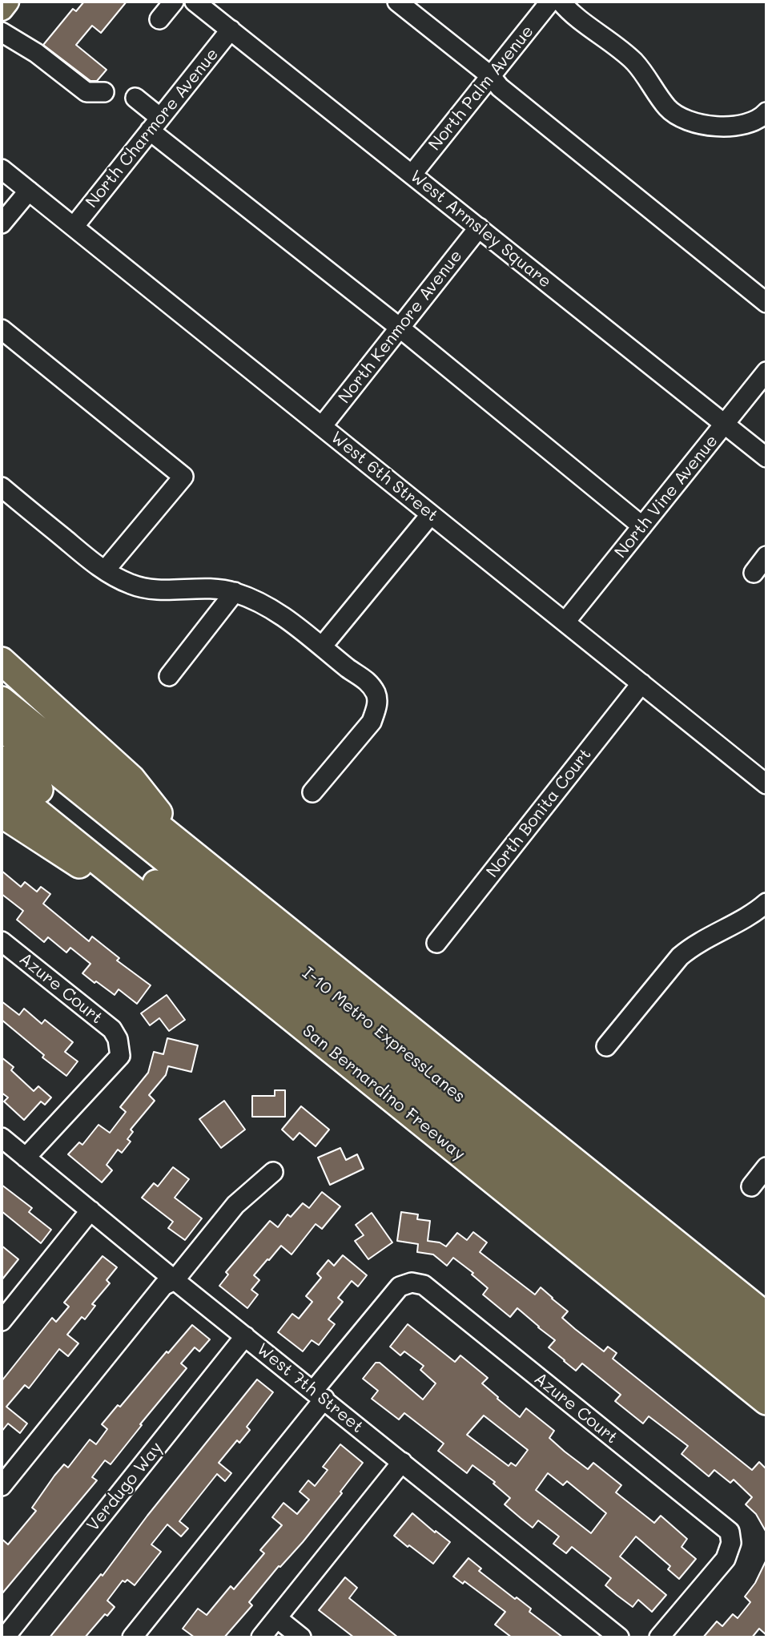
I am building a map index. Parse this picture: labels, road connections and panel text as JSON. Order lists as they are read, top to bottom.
{
  "streets": {
    "highway": ["I-10 Metro ExpressLanes", "San Bernardino Freeway"],
    "street": [
      "North Palm Avenue",
      "North Charmore Avenue",
      "West Armsley Square",
      "North Kenmore Avenue",
      "West 6th Street",
      "North Vine Avenue",
      "North Bonita Court",
      "Azure Court",
      "West 7th Street",
      "Verdugo Way"
    ]
  },
  "crossings": [
    ["North Palm Avenue", "West Armsley Square"],
    ["North Charmore Avenue", "West Armsley Square"],
    ["North Charmore Avenue", "West 6th Street"],
    ["West Armsley Square", "North Kenmore Avenue"],
    ["West Armsley Square", "North Vine Avenue"],
    ["North Kenmore Avenue", "West 6th Street"],
    ["West 6th Street", "North Vine Avenue"],
    ["West 6th Street", "North Bonita Court"],
    ["Azure Court", "West 7th Street"],
    ["West 7th Street", "Verdugo Way"]
  ]
}
